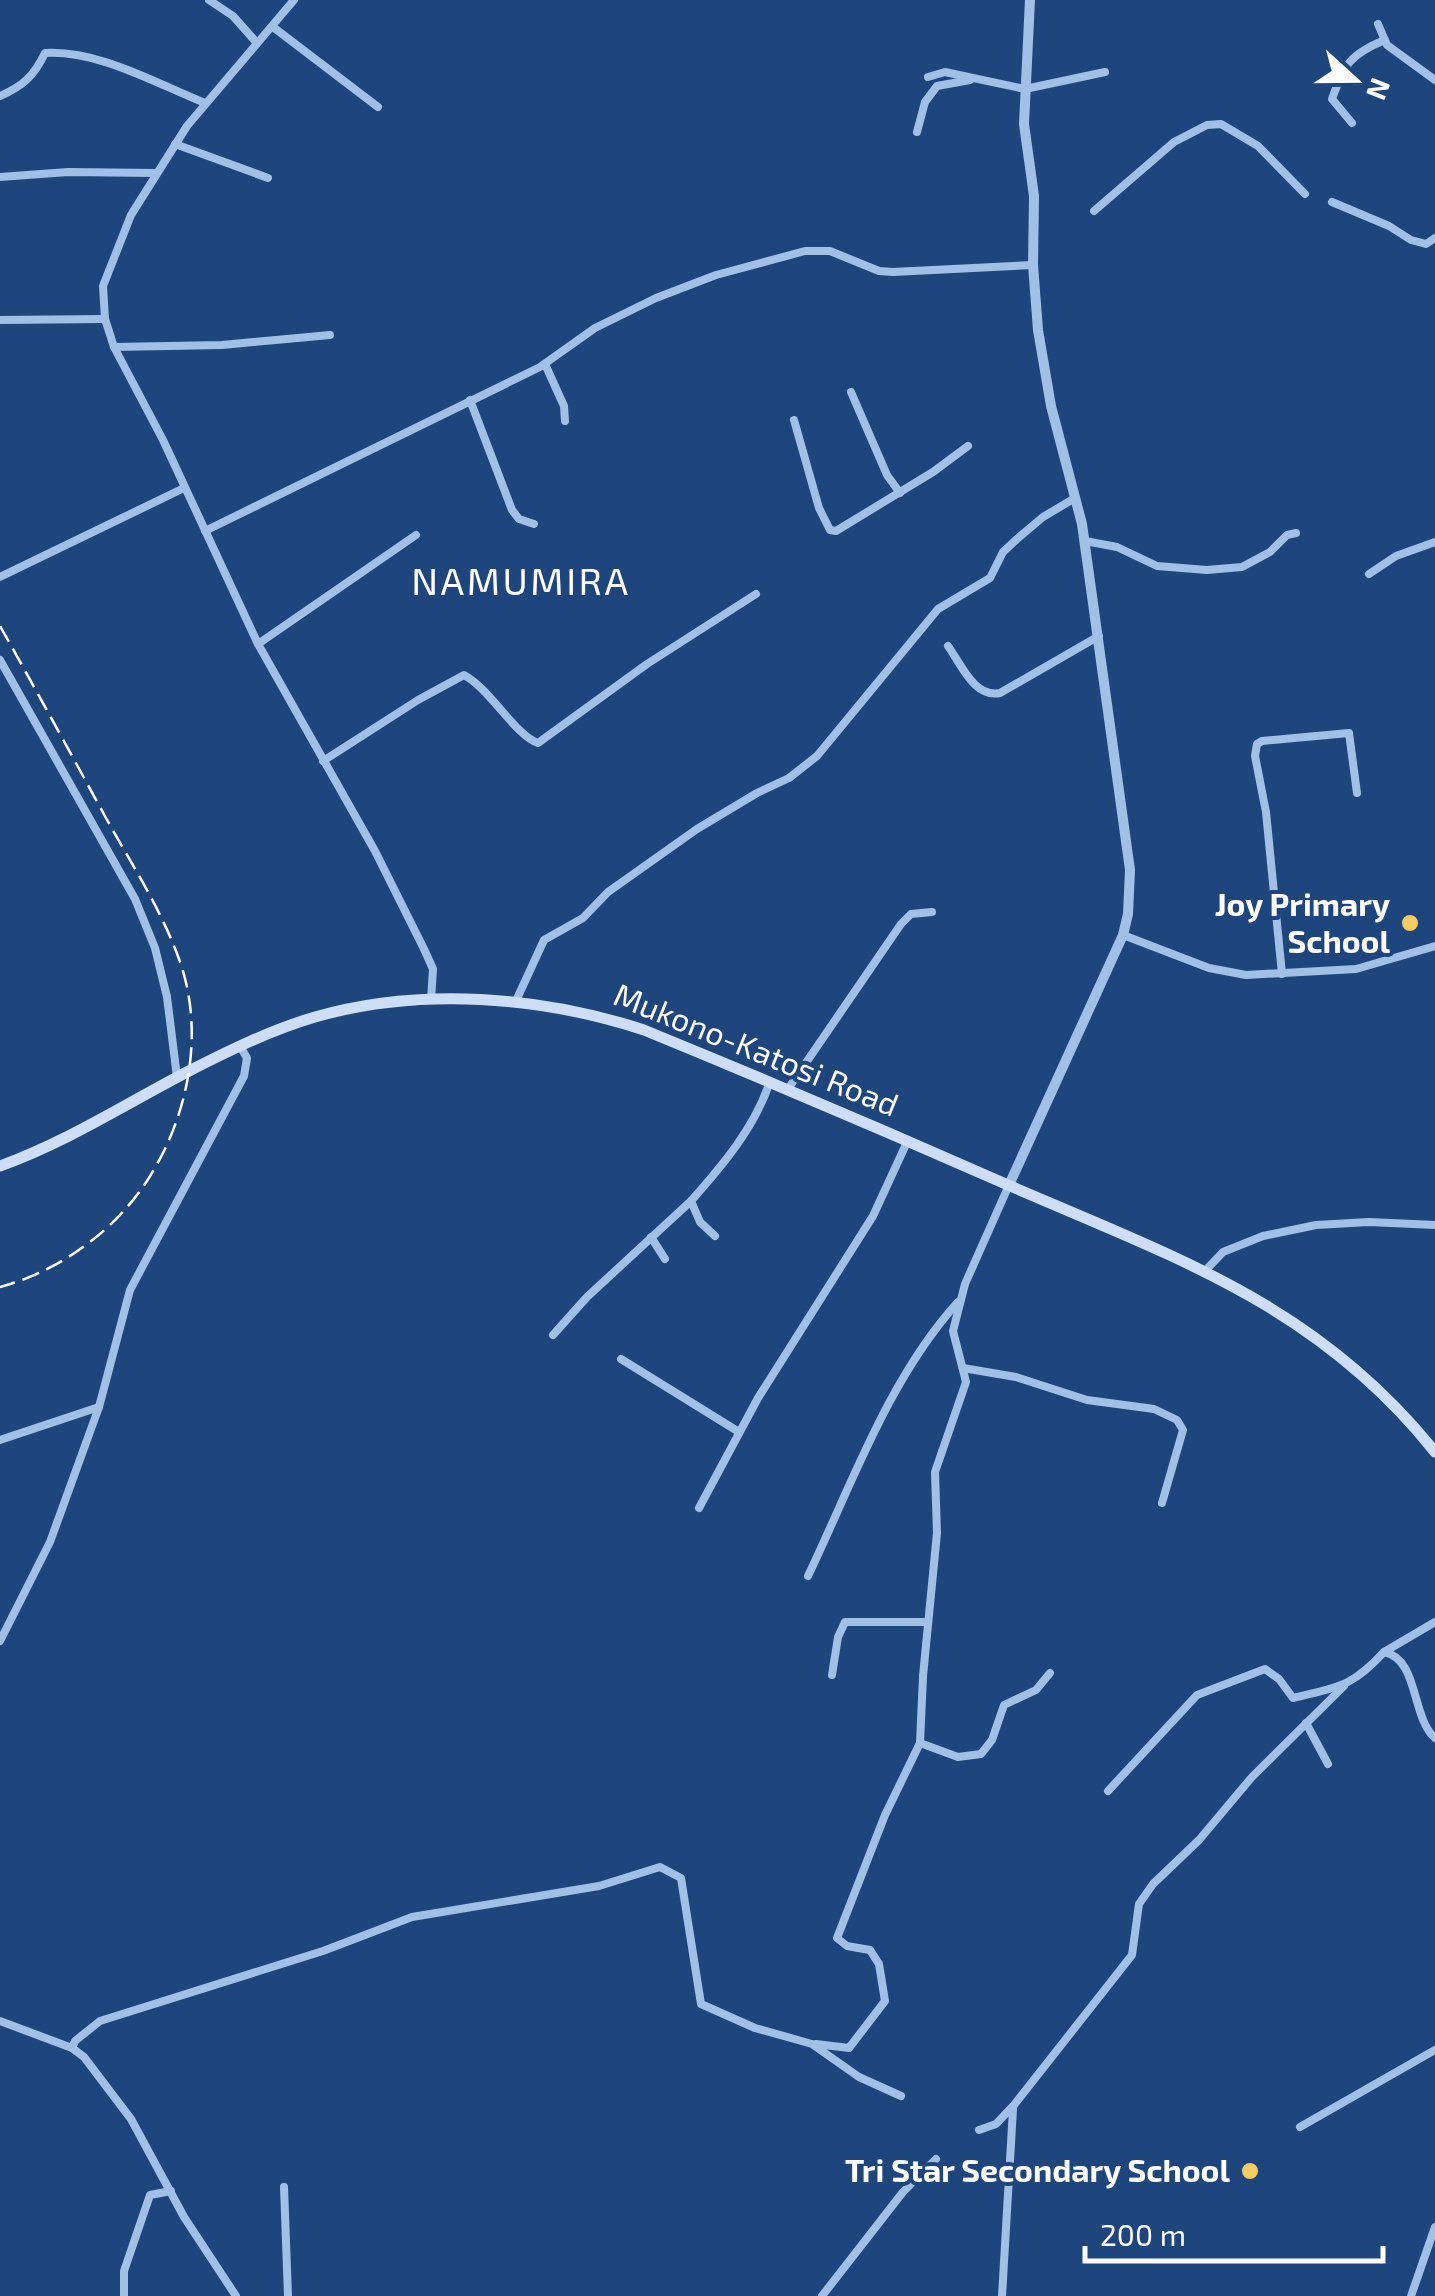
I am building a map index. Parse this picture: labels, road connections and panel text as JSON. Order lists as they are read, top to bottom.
{
  "streets": {
    "main road": ["Mukono-Katosi Road"]
  },
  "districts": ["NAMUMIRA"],
  "places": ["Joy Primary School", "Tri Star Secondary School"],
  "scale_bar": "200 m",
  "north": "right"
}
